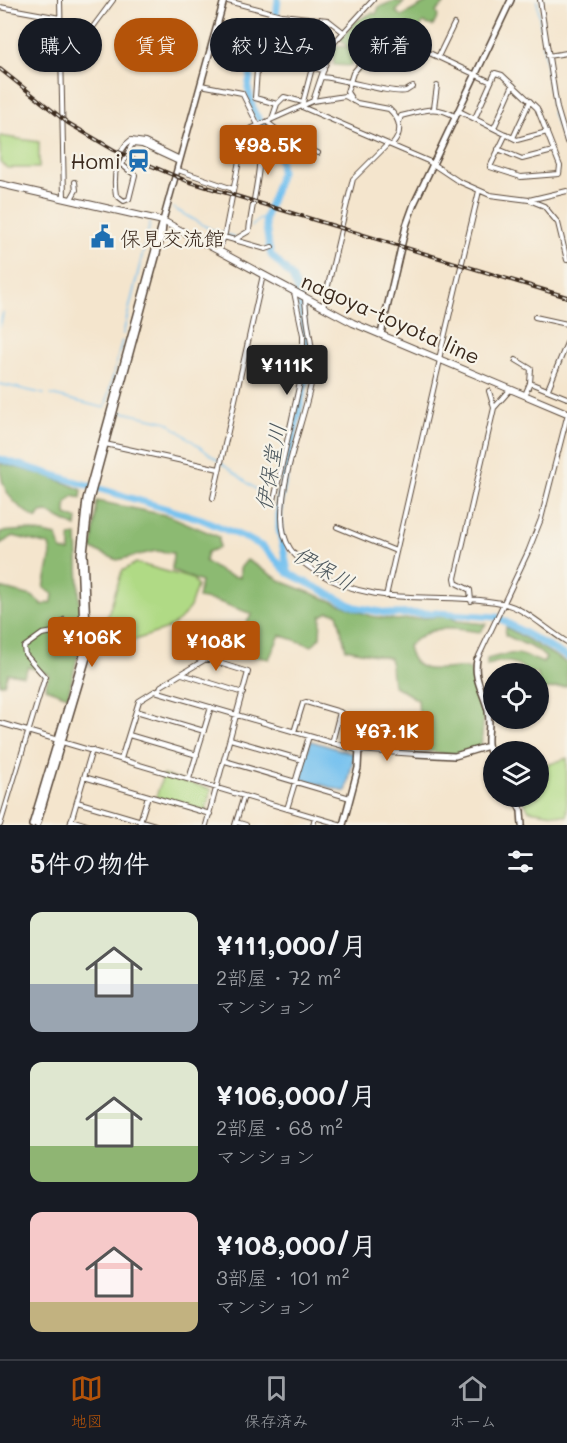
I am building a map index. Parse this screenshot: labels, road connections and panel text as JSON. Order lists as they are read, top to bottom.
{
  "streets": {
    "main road": ["nagoya-toyota line"]
  },
  "water": ["伊保堂川", "伊保川"],
  "places": {
    "station": ["Homi"],
    "public building": ["保見交流館"]
  },
  "page": {
    "chip": [
      "購入",
      "賃貸",
      "絞り込み",
      "新着"
    ],
    "price": [
      "¥98.5K",
      "¥111K",
      "¥106K",
      "¥108K",
      "¥67.1K"
    ],
    "heading": "5件の物件",
    "list": [
      {
        "name": "¥111,000/月",
        "note": "2部屋 · 72 m² · マンション"
      },
      {
        "name": "¥106,000/月",
        "note": "2部屋 · 68 m² · マンション"
      },
      {
        "name": "¥108,000/月",
        "note": "3部屋 · 101 m² · マンション"
      }
    ],
    "tabs": ["地図", "保存済み", "ホーム"]
  }
}
